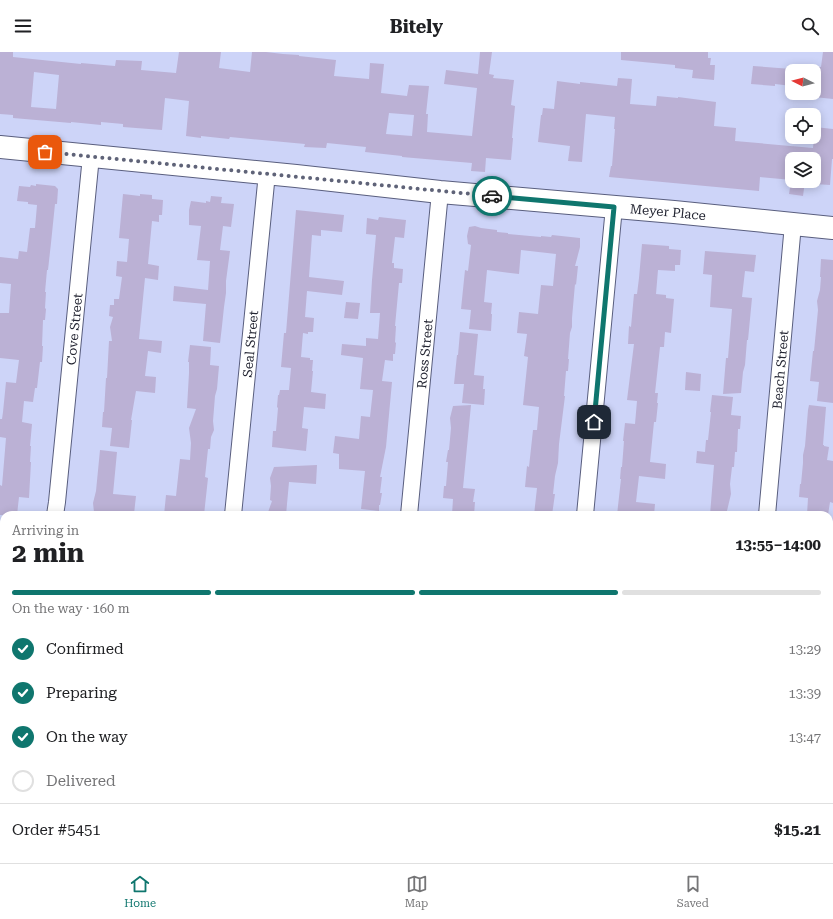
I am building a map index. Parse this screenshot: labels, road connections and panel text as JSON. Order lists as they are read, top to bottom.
{
  "streets": {
    "street": [
      "Meyer Place",
      "Cove Street",
      "Seal Street",
      "Ross Street",
      "Beach Street"
    ]
  },
  "crossings": [
    ["Meyer Place", "Cove Street"],
    ["Meyer Place", "Seal Street"],
    ["Meyer Place", "Ross Street"],
    ["Meyer Place", "Beach Street"]
  ],
  "north": "left",
  "page": {
    "header": "Bitely",
    "heading": ["2 min", "Arriving in", "13:55–14:00"],
    "panel": ["Order #5451", "$15.21"],
    "bar": "On the way · 160 m",
    "list": [
      ["Confirmed", "13:29"],
      ["Preparing", "13:39"],
      ["On the way", "13:47"],
      "Delivered"
    ],
    "tabs": ["Home", "Map", "Saved"]
  }
}
